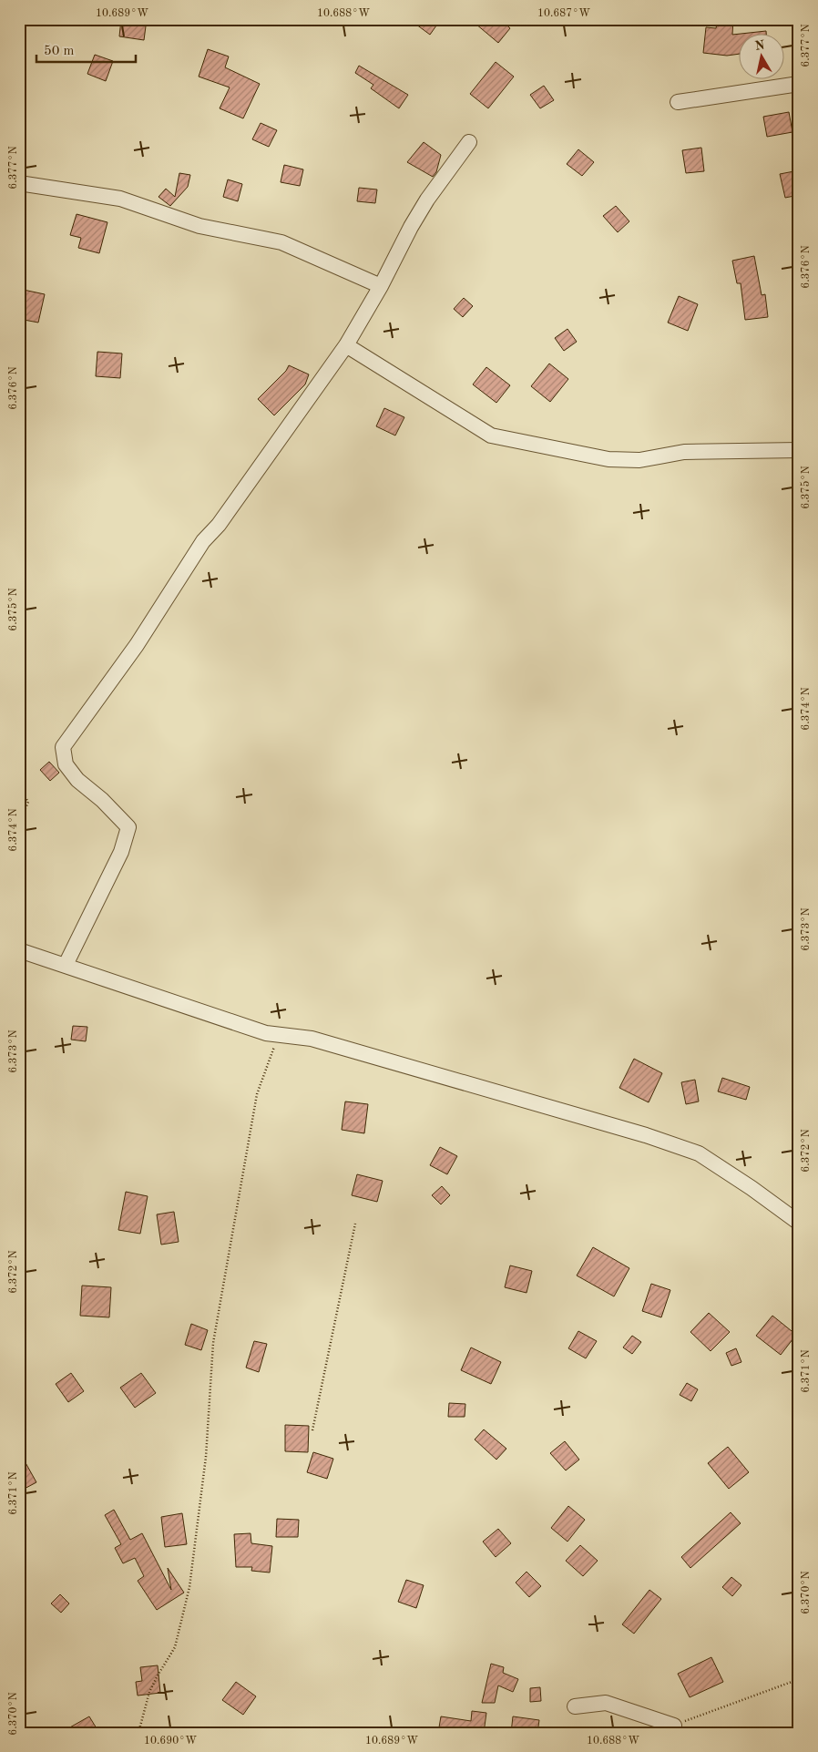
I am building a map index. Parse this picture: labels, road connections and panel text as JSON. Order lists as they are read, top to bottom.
{
  "scale_bar": "50 m",
  "north": "top",
  "coordinates": [
    "10.689°W",
    "10.688°W",
    "10.687°W",
    "6.377°N",
    "6.376°N",
    "6.375°N",
    "6.374°N",
    "6.373°N",
    "6.372°N",
    "6.371°N",
    "6.370°N",
    "10.690°W"
  ]
}
